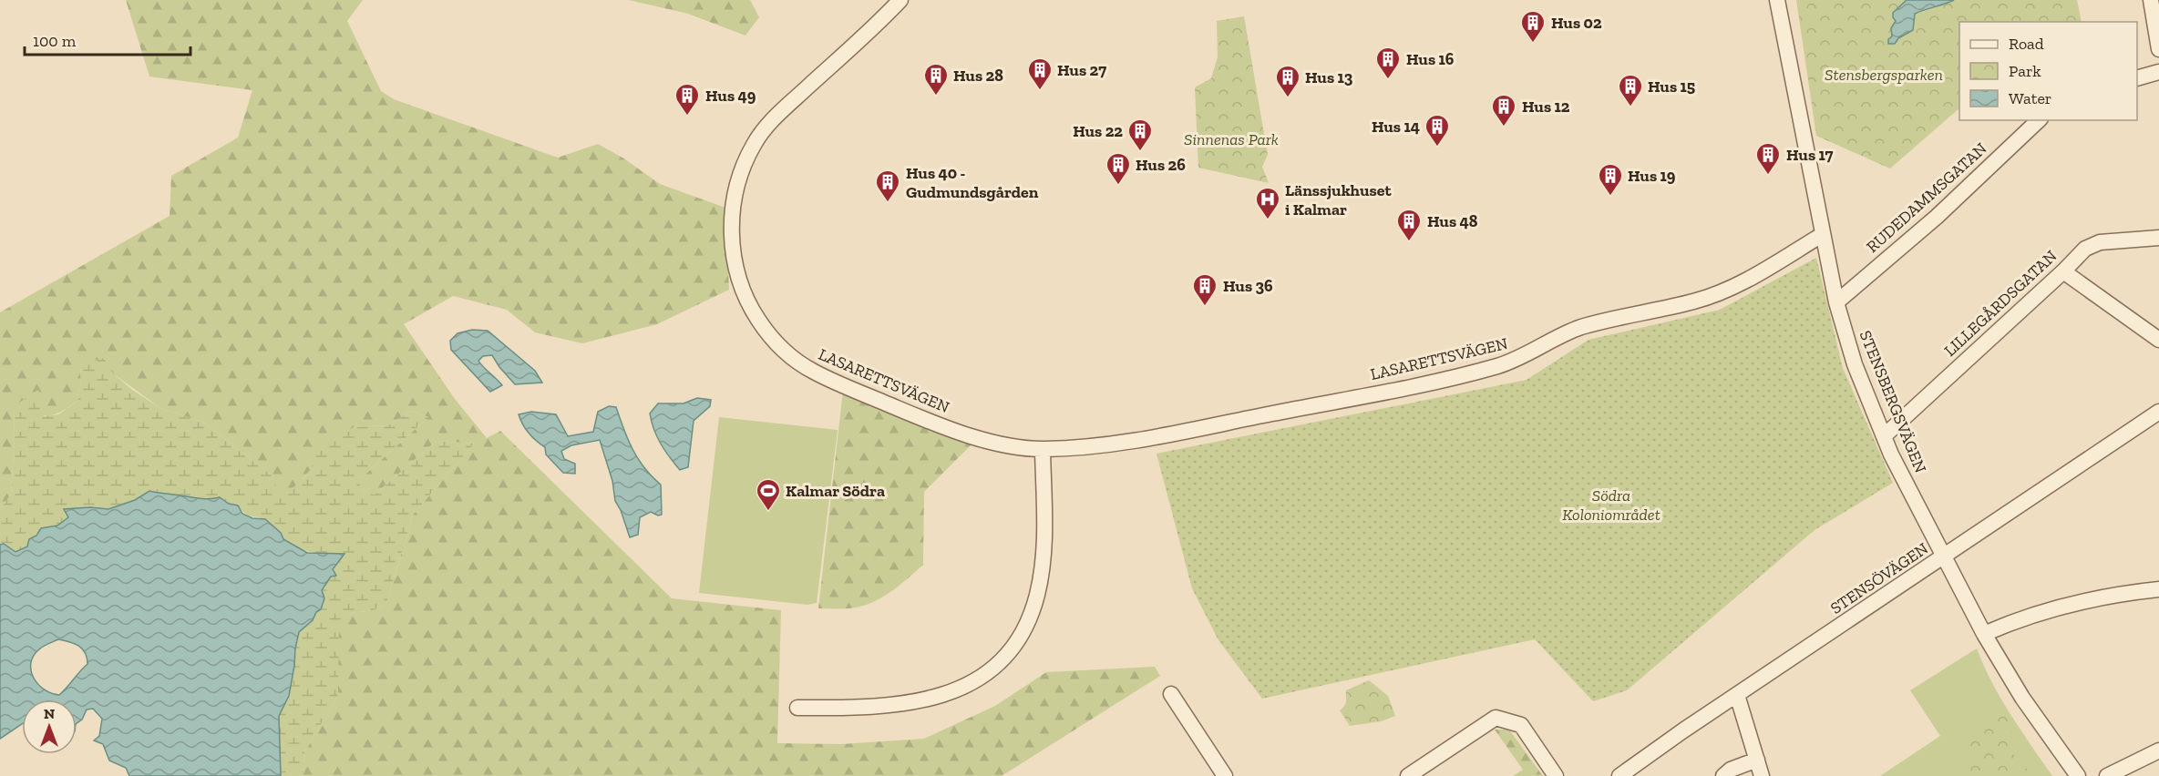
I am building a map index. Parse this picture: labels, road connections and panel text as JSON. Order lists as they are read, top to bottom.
{
  "streets": {
    "street": [
      "RUDEDAMMSGATAN",
      "LILLEGÅRDSGATAN",
      "LASARETTSVÄGEN",
      "STENSBERGSVÄGEN",
      "STENSÖVÄGEN"
    ]
  },
  "crossings": [
    ["RUDEDAMMSGATAN", "STENSBERGSVÄGEN"],
    ["LILLEGÅRDSGATAN", "STENSBERGSVÄGEN"],
    ["LASARETTSVÄGEN", "STENSBERGSVÄGEN"],
    ["STENSBERGSVÄGEN", "STENSÖVÄGEN"]
  ],
  "parks": ["Stensbergsparken", "Sinnenas Park", "Södra Koloniområdet"],
  "places": {
    "building": [
      "Hus 02",
      "Hus 16",
      "Hus 27",
      "Hus 28",
      "Hus 13",
      "Hus 15",
      "Hus 49",
      "Hus 12",
      "Hus 14",
      "Hus 22",
      "Hus 17",
      "Hus 26",
      "Hus 19",
      "Hus 40 - Gudmundsgården",
      "Hus 48",
      "Hus 36"
    ],
    "hospital": ["Länssjukhuset i Kalmar"],
    "sports": ["Kalmar Södra"]
  },
  "legend": ["Road", "Park", "Water"],
  "scale_bar": "100 m",
  "north": "top"
}
